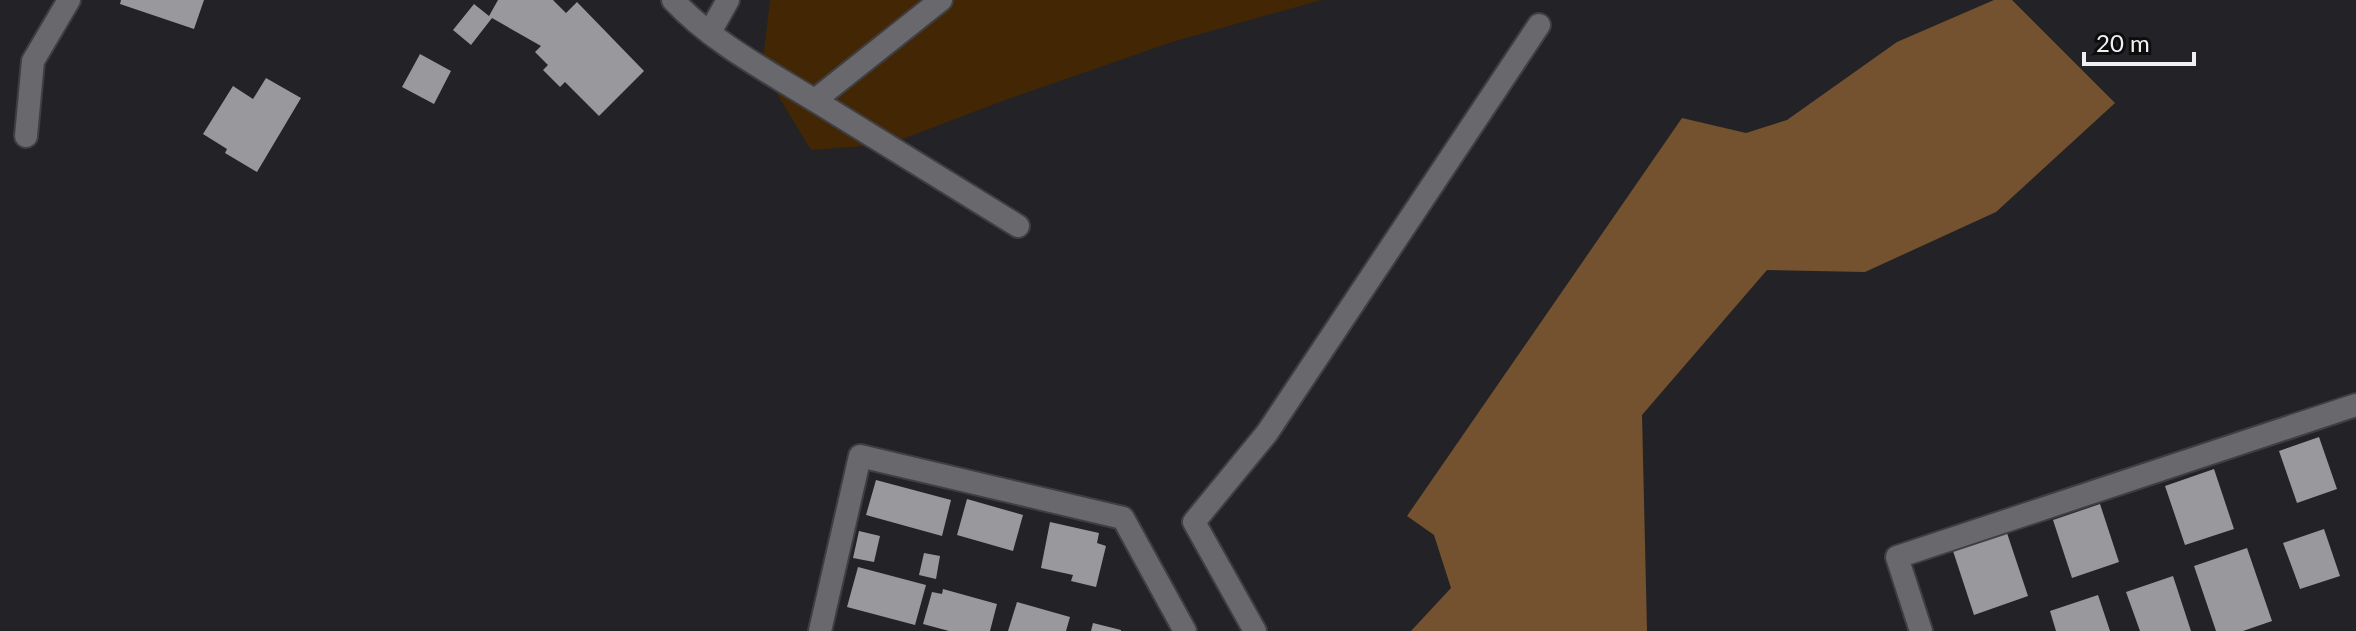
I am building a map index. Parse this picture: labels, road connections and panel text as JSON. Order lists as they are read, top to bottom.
{
  "scale_bar": "20 m"
}
